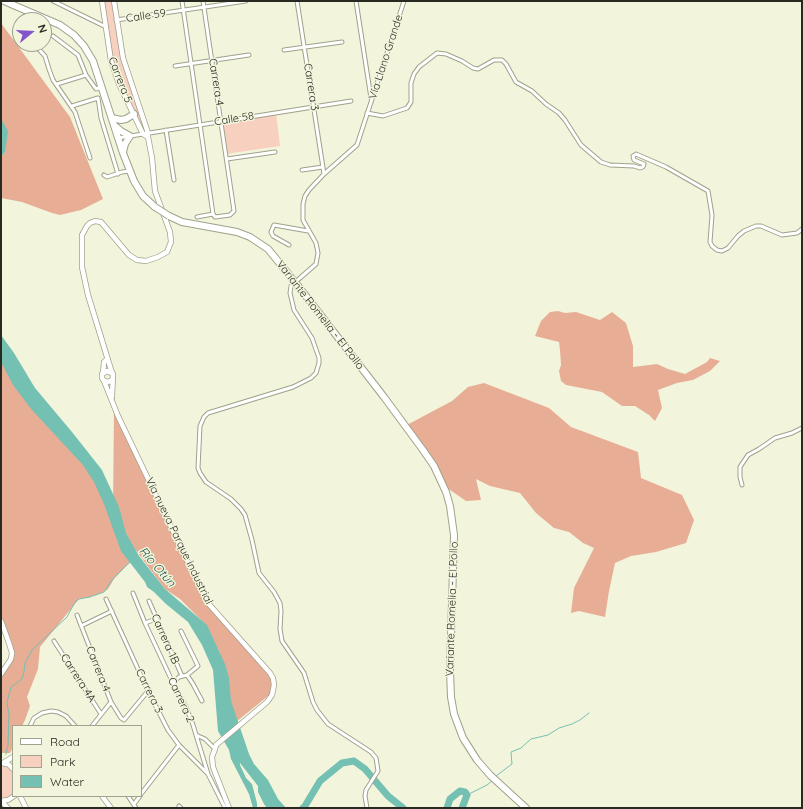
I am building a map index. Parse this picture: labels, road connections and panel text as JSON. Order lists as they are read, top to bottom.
{
  "streets": {
    "highway": ["Variante Romelia - El Pollo"],
    "main road": ["Carrera 5", "Vía nueva Parque industrial"],
    "street": [
      "Calle 59",
      "Vía Llano Grande",
      "Carrera 4",
      "Carrera 3",
      "Calle 58",
      "Carrera 1B",
      "Carrera 4A",
      "Carrera 2"
    ]
  },
  "crossings": [
    ["Calle 59", "Carrera 5"],
    ["Calle 59", "Carrera 4"],
    ["Vía Llano Grande", "Carrera 3"],
    ["Carrera 5", "Calle 58"],
    ["Carrera 5", "Vía nueva Parque industrial"],
    ["Carrera 4", "Carrera 3"],
    ["Carrera 4", "Calle 58"],
    ["Carrera 3", "Calle 58"],
    ["Carrera 3", "Carrera 2"],
    ["Calle 58", "Vía nueva Parque industrial"]
  ],
  "water": ["Río Otún"],
  "legend": ["Road", "Park", "Water"],
  "north": "right"
}
